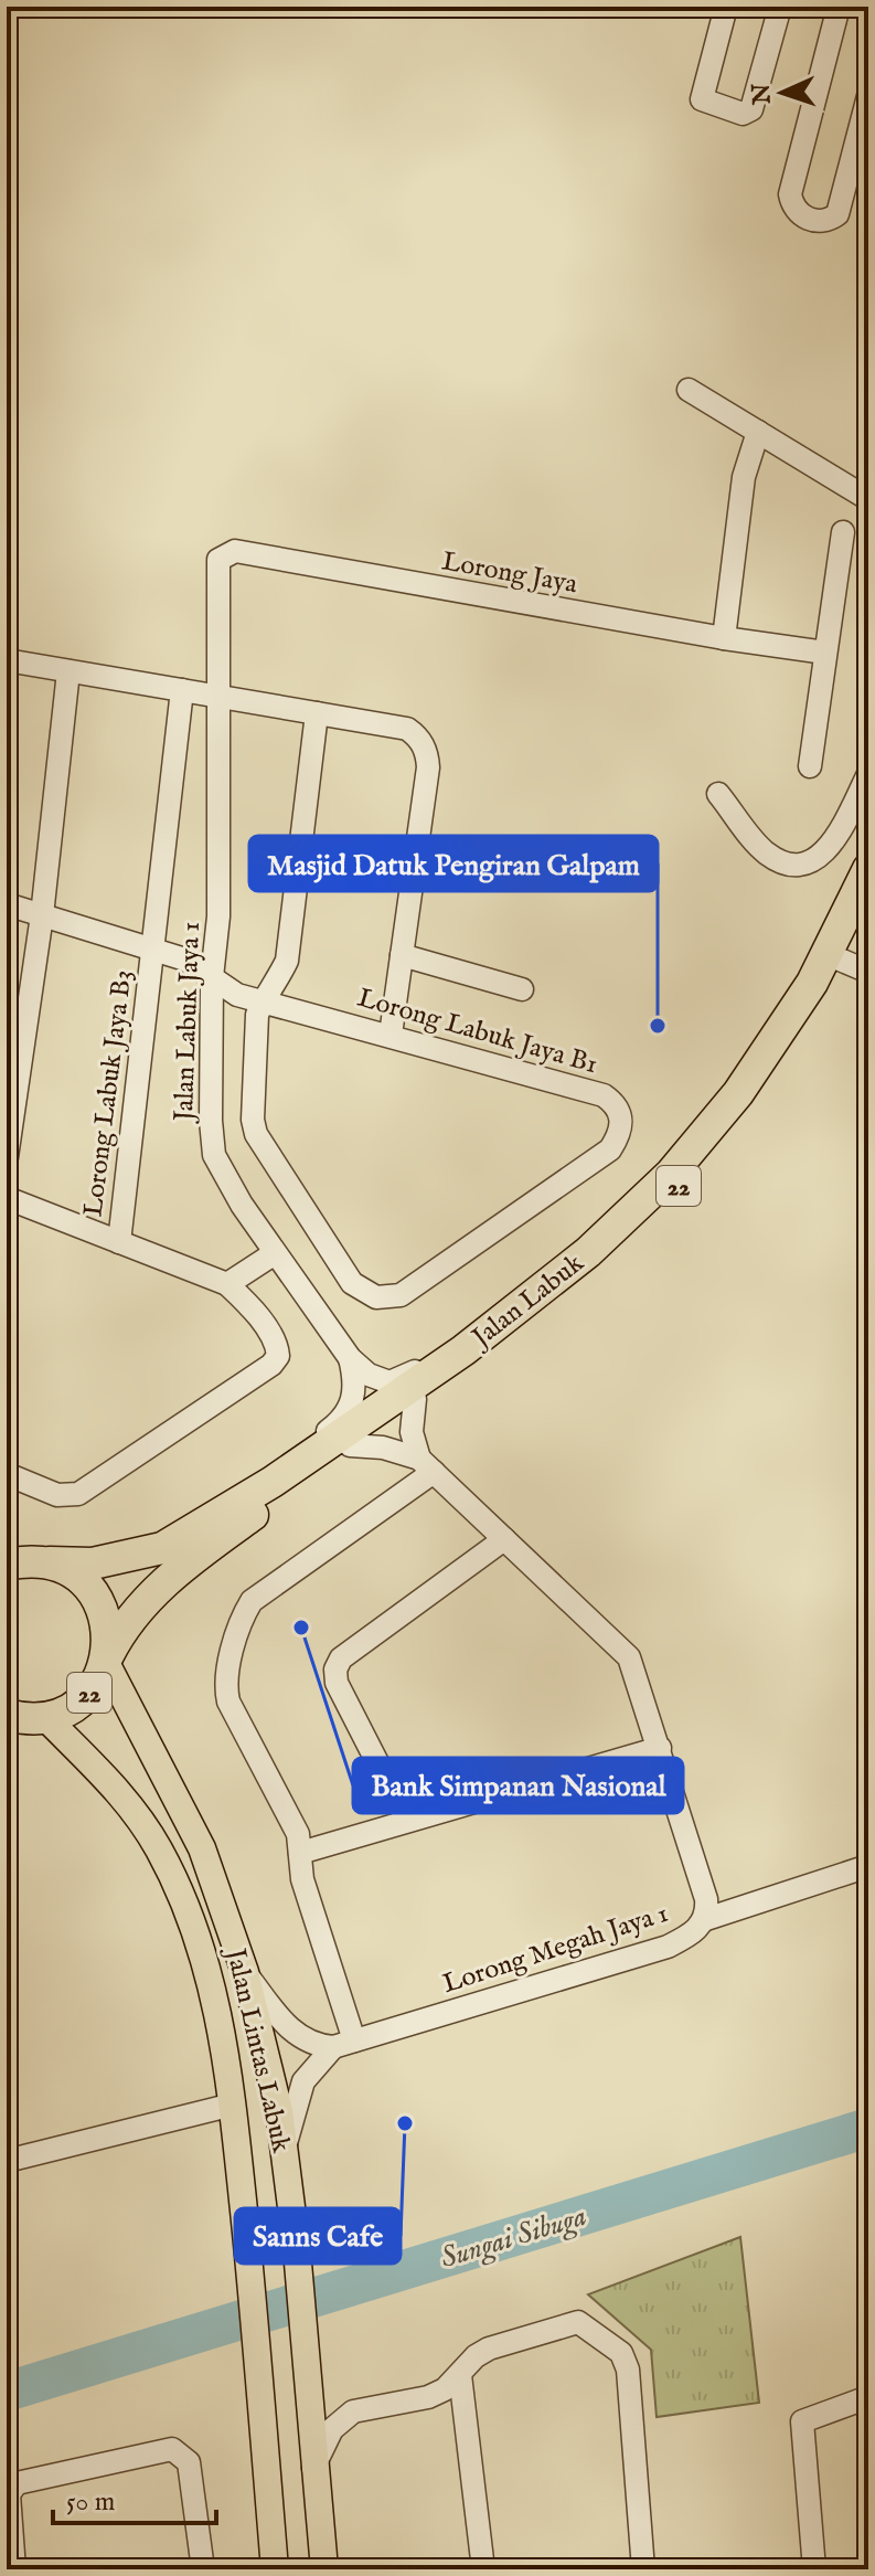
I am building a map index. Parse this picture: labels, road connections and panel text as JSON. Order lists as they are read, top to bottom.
{
  "streets": {
    "highway": ["22", "Jalan Labuk"],
    "main road": ["Jalan Lintas Labuk"],
    "street": [
      "Lorong Jaya",
      "Jalan Labuk Jaya 1",
      "Lorong Labuk Jaya B1",
      "Lorong Labuk Jaya B3",
      "Lorong Megah Jaya 1"
    ]
  },
  "crossings": [
    ["Lorong Jaya", "Jalan Labuk Jaya 1"],
    ["Jalan Labuk Jaya 1", "Lorong Labuk Jaya B1"],
    ["Lorong Labuk Jaya B1", "Lorong Labuk Jaya B3"],
    ["22", "Jalan Labuk"],
    ["22", "Jalan Lintas Labuk"],
    ["Jalan Labuk", "Lorong Megah Jaya 1"],
    ["Jalan Labuk", "Jalan Lintas Labuk"]
  ],
  "water": ["Sungai Sibuga"],
  "places": ["Masjid Datuk Pengiran Galpam", "Bank Simpanan Nasional", "Sanns Cafe"],
  "scale_bar": "50 m",
  "north": "left"
}
